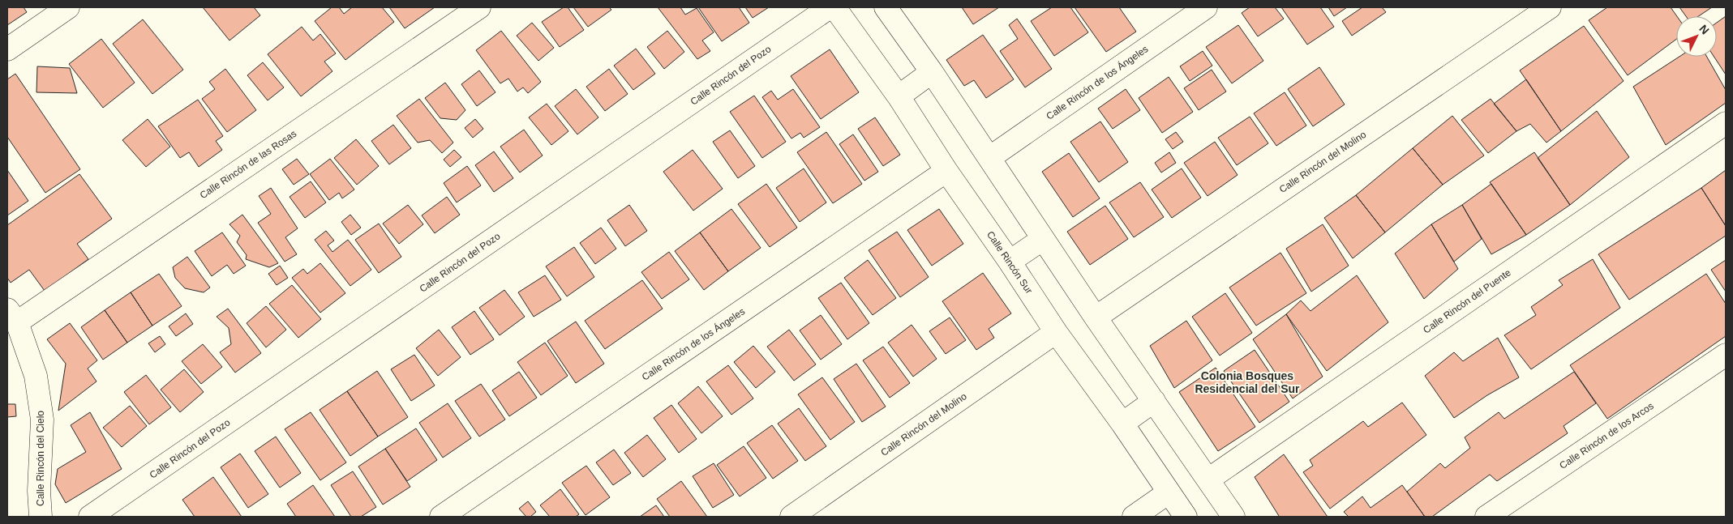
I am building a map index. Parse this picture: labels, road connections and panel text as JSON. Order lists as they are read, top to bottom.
{
  "streets": {
    "street": [
      "Calle Rincón del Pozo",
      "Calle Rincón de los Ángeles",
      "Calle Rincón del Molino",
      "Calle Rincón de las Rosas",
      "Calle Rincón Sur",
      "Calle Rincón del Puente",
      "Calle Rincón de los Arcos",
      "Calle Rincón del Cielo"
    ]
  },
  "crossings": [
    ["Calle Rincón de los Ángeles", "Calle Rincón Sur"],
    ["Calle Rincón del Molino", "Calle Rincón Sur"],
    ["Calle Rincón de las Rosas", "Calle Rincón del Cielo"]
  ],
  "districts": ["Colonia Bosques Residencial del Sur"],
  "north": "top right"
}
